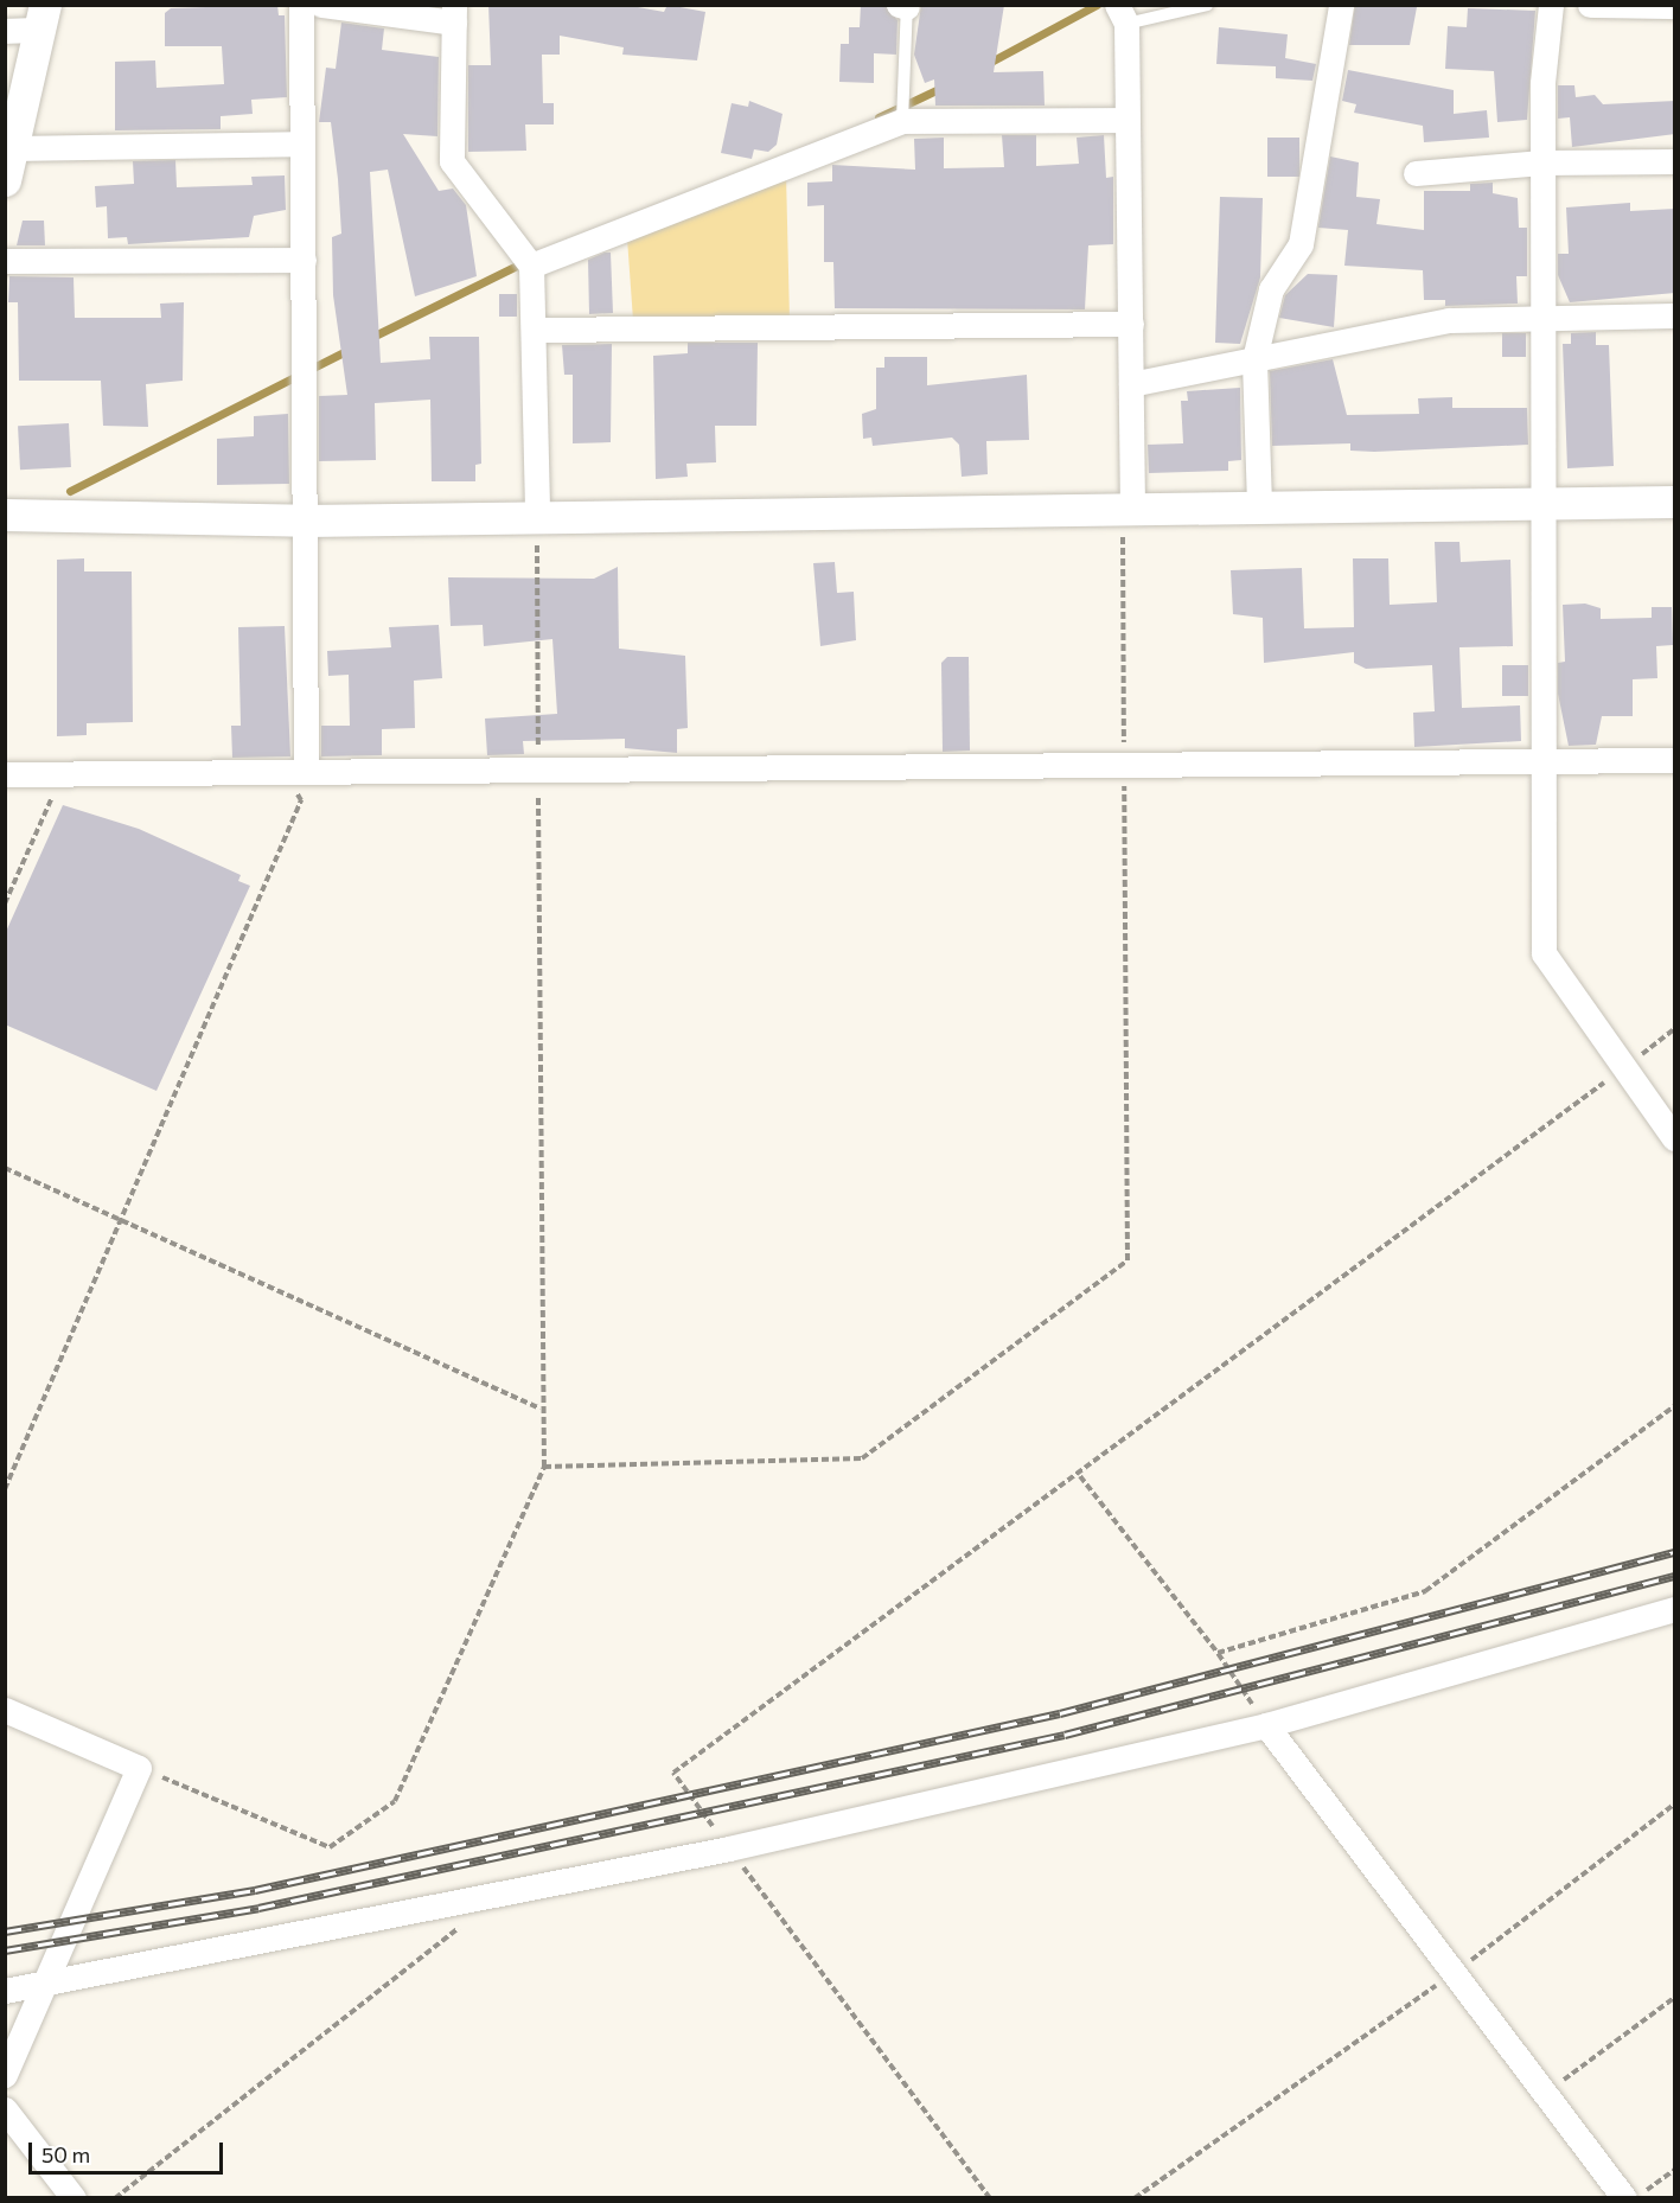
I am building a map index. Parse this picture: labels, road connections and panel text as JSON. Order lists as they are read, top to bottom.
{
  "scale_bar": "50 m"
}
